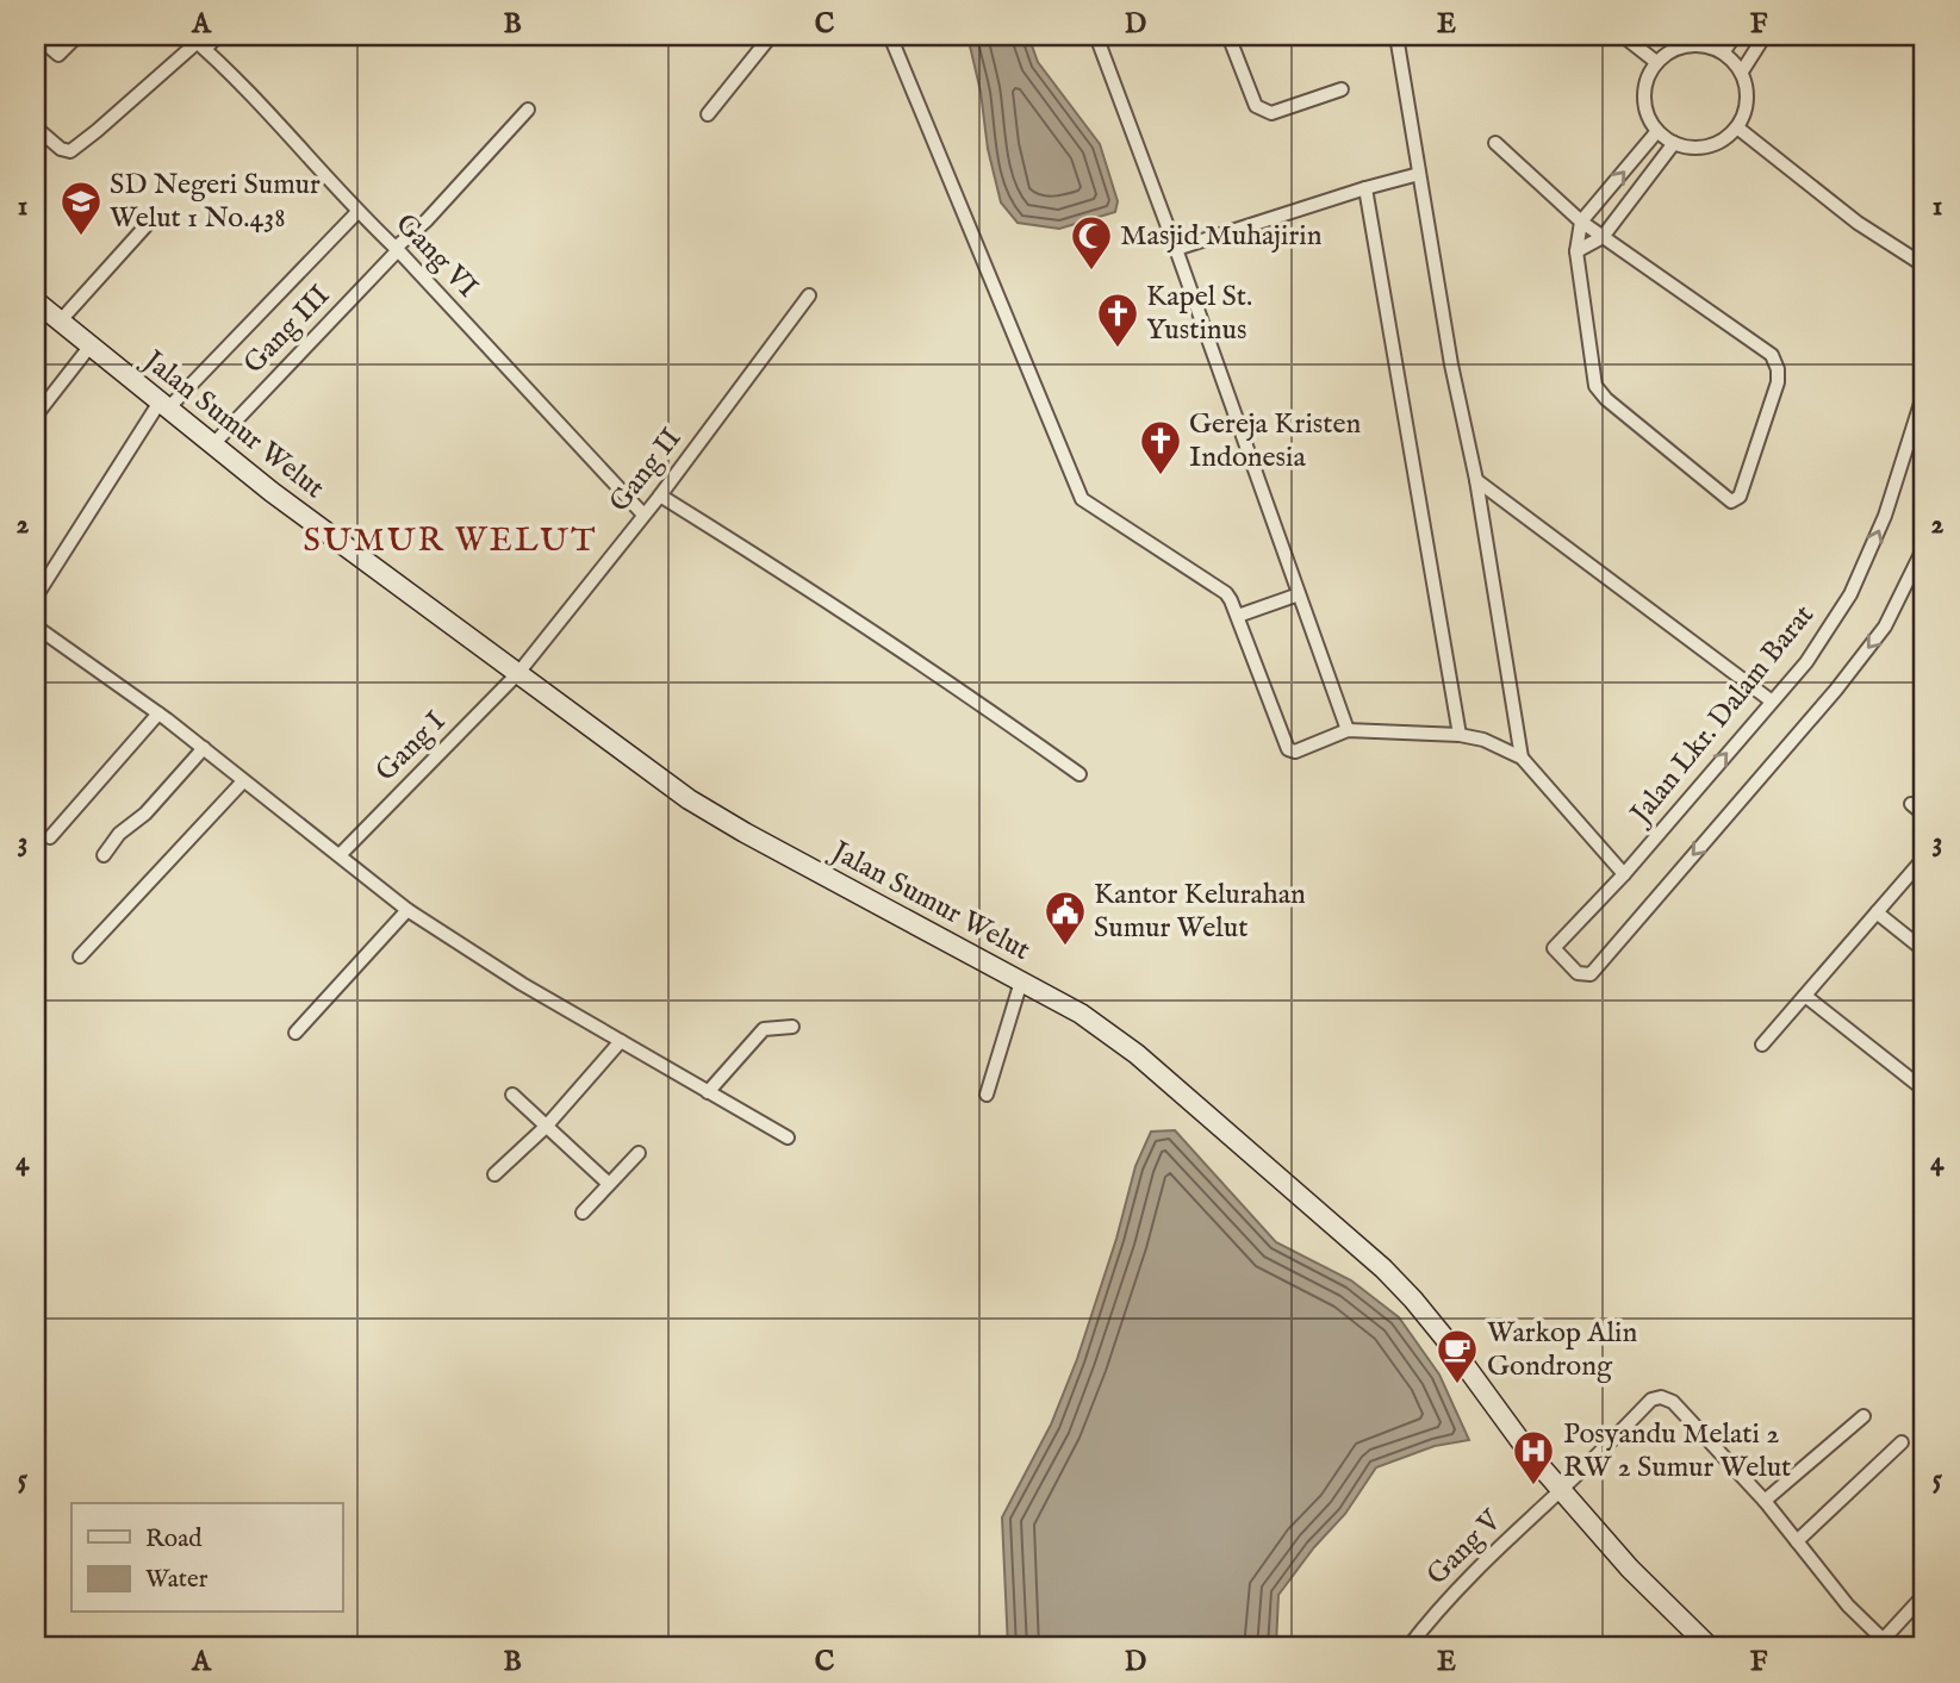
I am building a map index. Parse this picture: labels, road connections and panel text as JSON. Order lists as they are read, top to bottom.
{
  "streets": {
    "street": [
      "Gang VI",
      "Gang III",
      "Jalan Sumur Welut",
      "Gang II",
      "Jalan Lkr. Dalam Barat",
      "Gang I",
      "Gang V"
    ]
  },
  "crossings": [
    ["Gang VI", "Gang III"],
    ["Gang VI", "Gang II"],
    ["Gang III", "Jalan Sumur Welut"],
    ["Jalan Sumur Welut", "Gang II"],
    ["Jalan Sumur Welut", "Gang I"],
    ["Jalan Sumur Welut", "Gang V"],
    ["Gang II", "Gang I"]
  ],
  "districts": ["SUMUR WELUT"],
  "places": {
    "school or university": ["SD Negeri Sumur Welut 1 No.438"],
    "mosque": ["Masjid Muhajirin"],
    "church": ["Kapel St. Yustinus", "Gereja Kristen Indonesia"],
    "public building": ["Kantor Kelurahan Sumur Welut"],
    "cafe": ["Warkop Alin Gondrong"],
    "hospital": ["Posyandu Melati 2 RW 2 Sumur Welut"]
  },
  "legend": ["Road", "Water"],
  "grid": {
    "columns": [
      "A",
      "B",
      "C",
      "D",
      "E",
      "F"
    ],
    "rows": [
      "1",
      "2",
      "3",
      "4",
      "5"
    ]
  }
}
